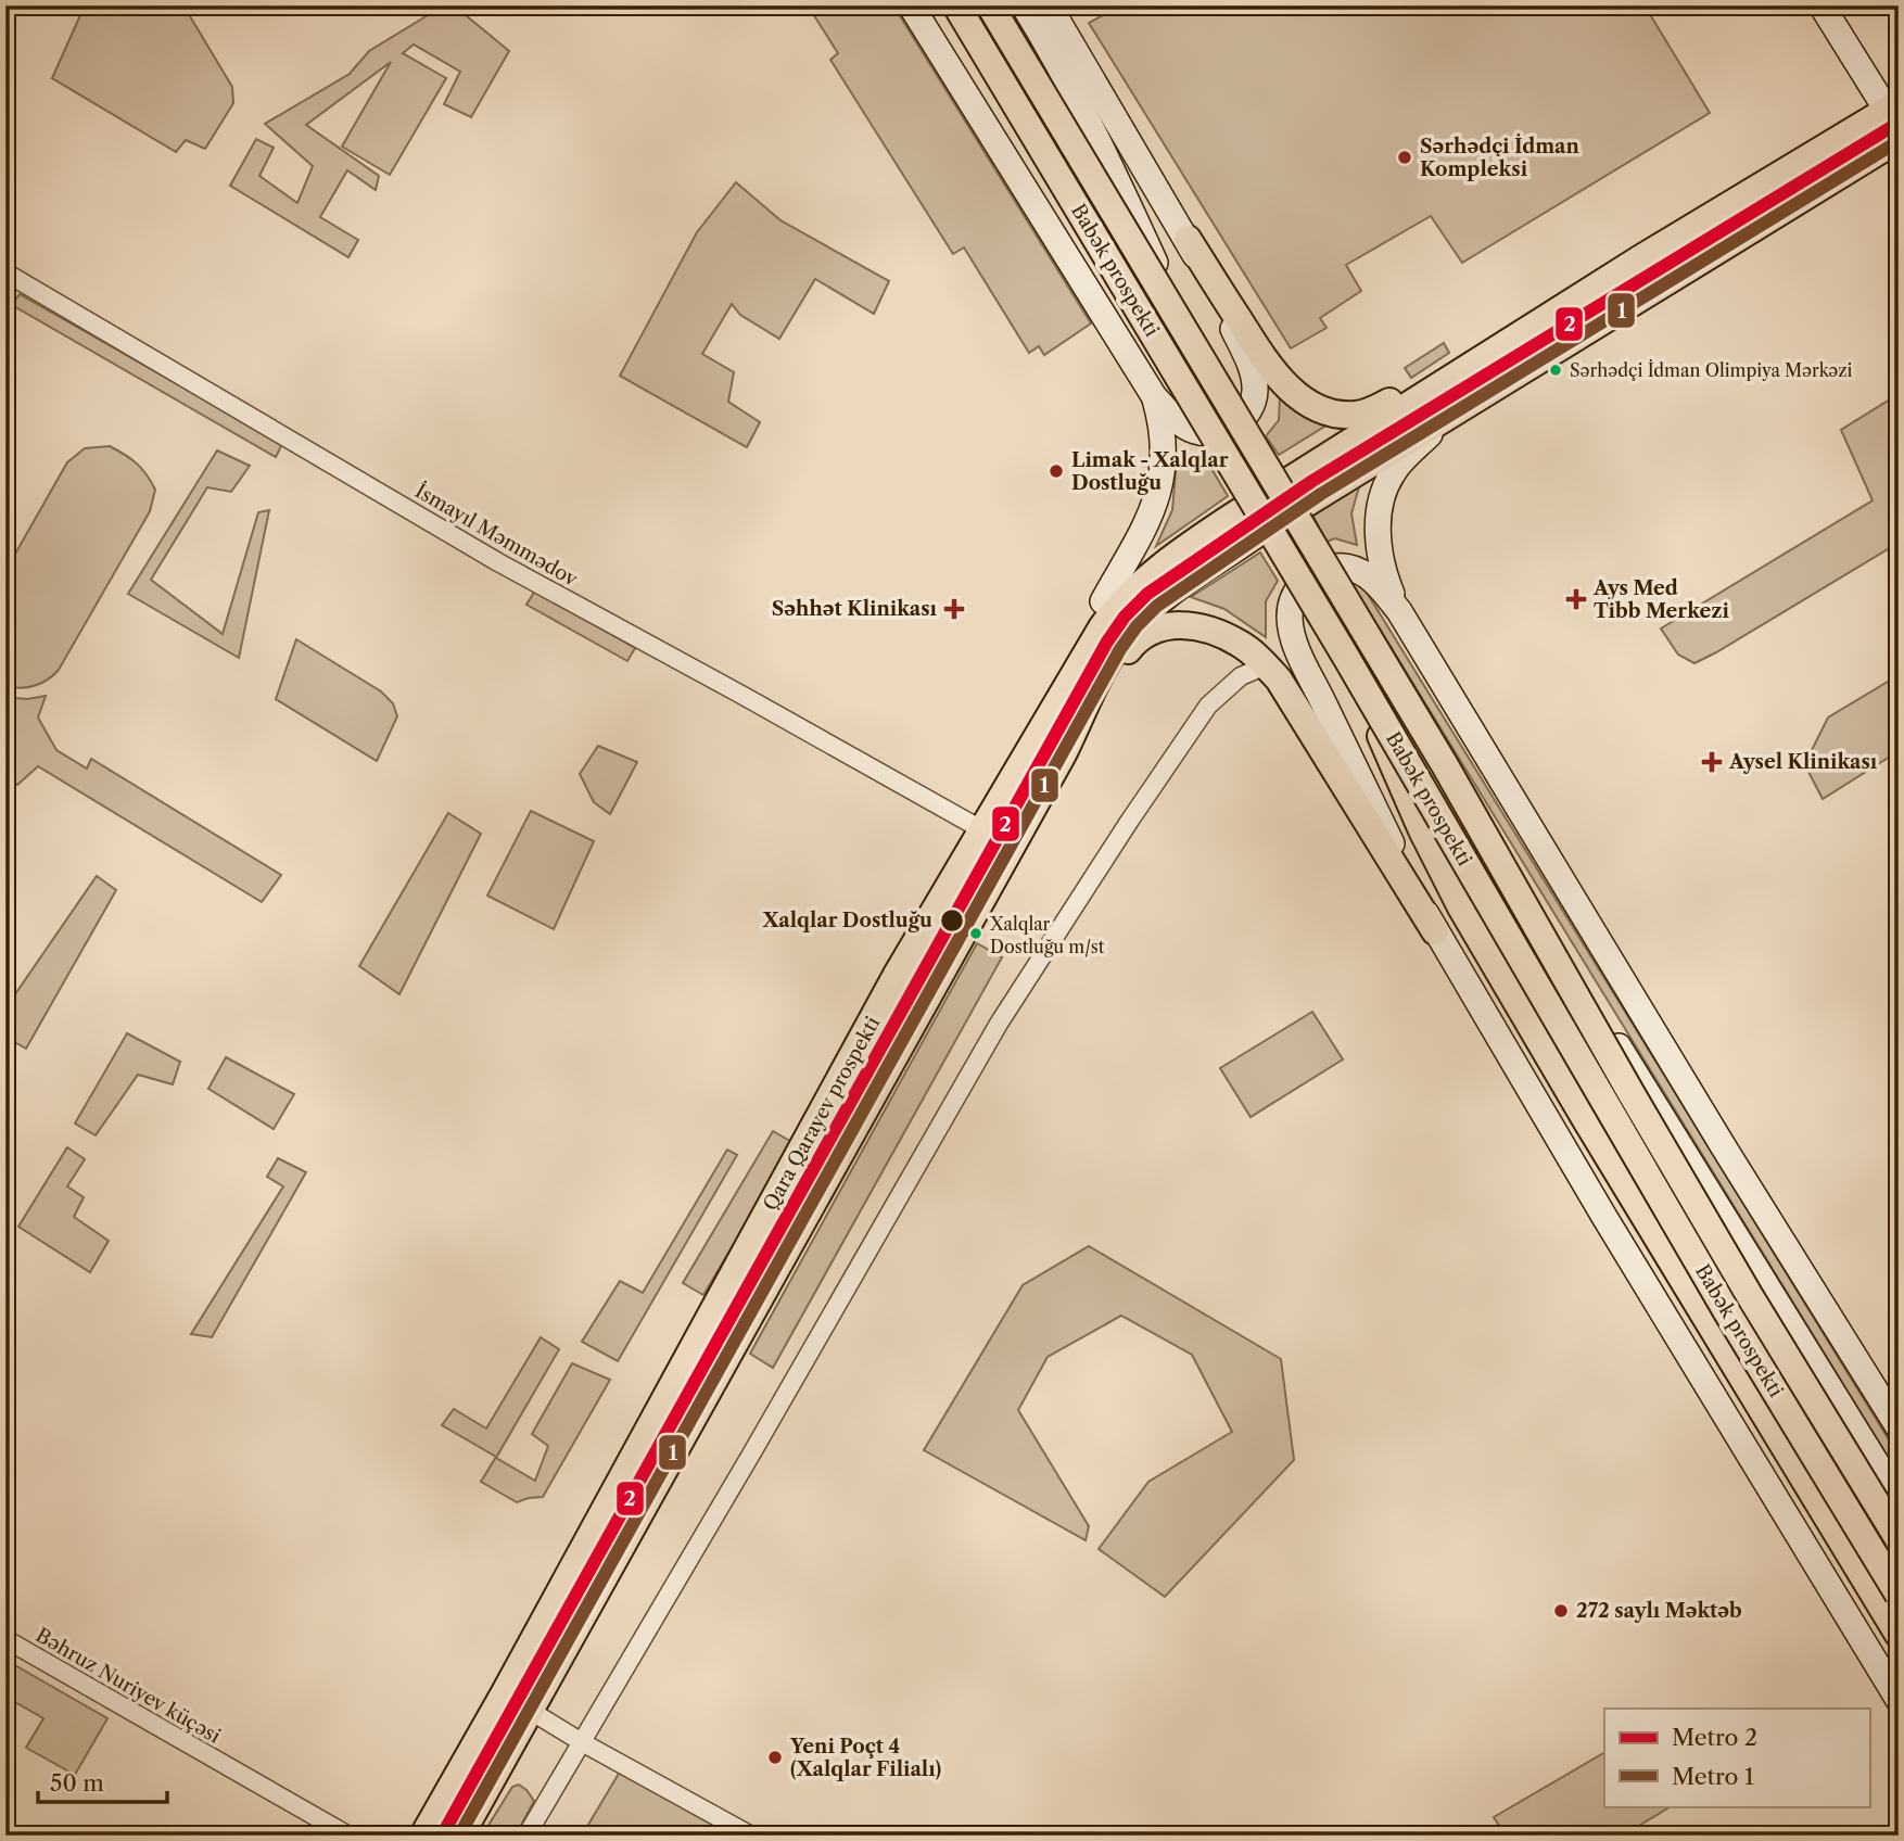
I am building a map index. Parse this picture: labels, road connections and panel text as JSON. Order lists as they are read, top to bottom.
{
  "streets": {
    "main road": ["Babək prospekti", "Qara Qarayev prospekti"],
    "street": ["İsmayıl Məmmədov", "Bəhruz Nuriyev küçəsi"]
  },
  "places": {
    "other": [
      "Sərhədçi İdman Kompleksi",
      "Sərhədçi İdman Olimpiya Mərkəzi",
      "Limak - Xalqlar Dostluğu",
      "Xalqlar Dostluğu",
      "Xalqlar Dostluğu m/st",
      "272 saylı Məktəb",
      "Yeni Poçt 4 (Xalqlar Filialı)"
    ],
    "health": ["Ays Med Tibb Merkezi", "Səhhət Klinikası", "Aysel Klinikası"]
  },
  "lines": ["metro line 2", "metro line 1"],
  "legend": ["Metro 2", "Metro 1"],
  "scale_bar": "50 m"
}
